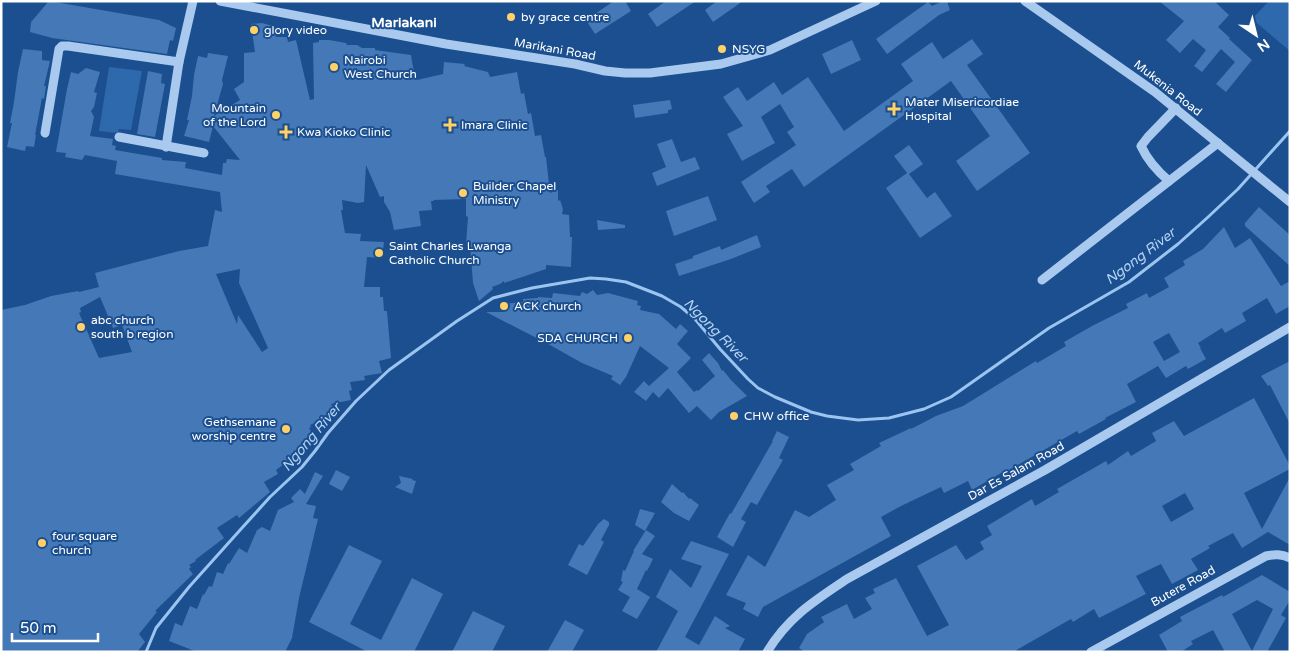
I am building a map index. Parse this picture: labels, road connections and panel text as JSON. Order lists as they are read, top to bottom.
{
  "streets": {
    "street": [
      "Marikani Road",
      "Mukenia Road",
      "Dar Es Salam Road",
      "Butere Road"
    ]
  },
  "districts": ["Mariakani"],
  "water": ["Ngong River"],
  "places": {
    "other": [
      "by grace centre",
      "glory video",
      "NSYG",
      "Nairobi West Church",
      "Mountain of the Lord",
      "Builder Chapel Ministry",
      "Saint Charles Lwanga Catholic Church",
      "ACK church",
      "abc church south b region",
      "SDA CHURCH",
      "CHW office",
      "Gethsemane worship centre",
      "four square church"
    ],
    "health": ["Mater Misericordiae Hospital", "Imara Clinic", "Kwa Kioko Clinic"]
  },
  "scale_bar": "50 m",
  "north": "bottom right"
}
